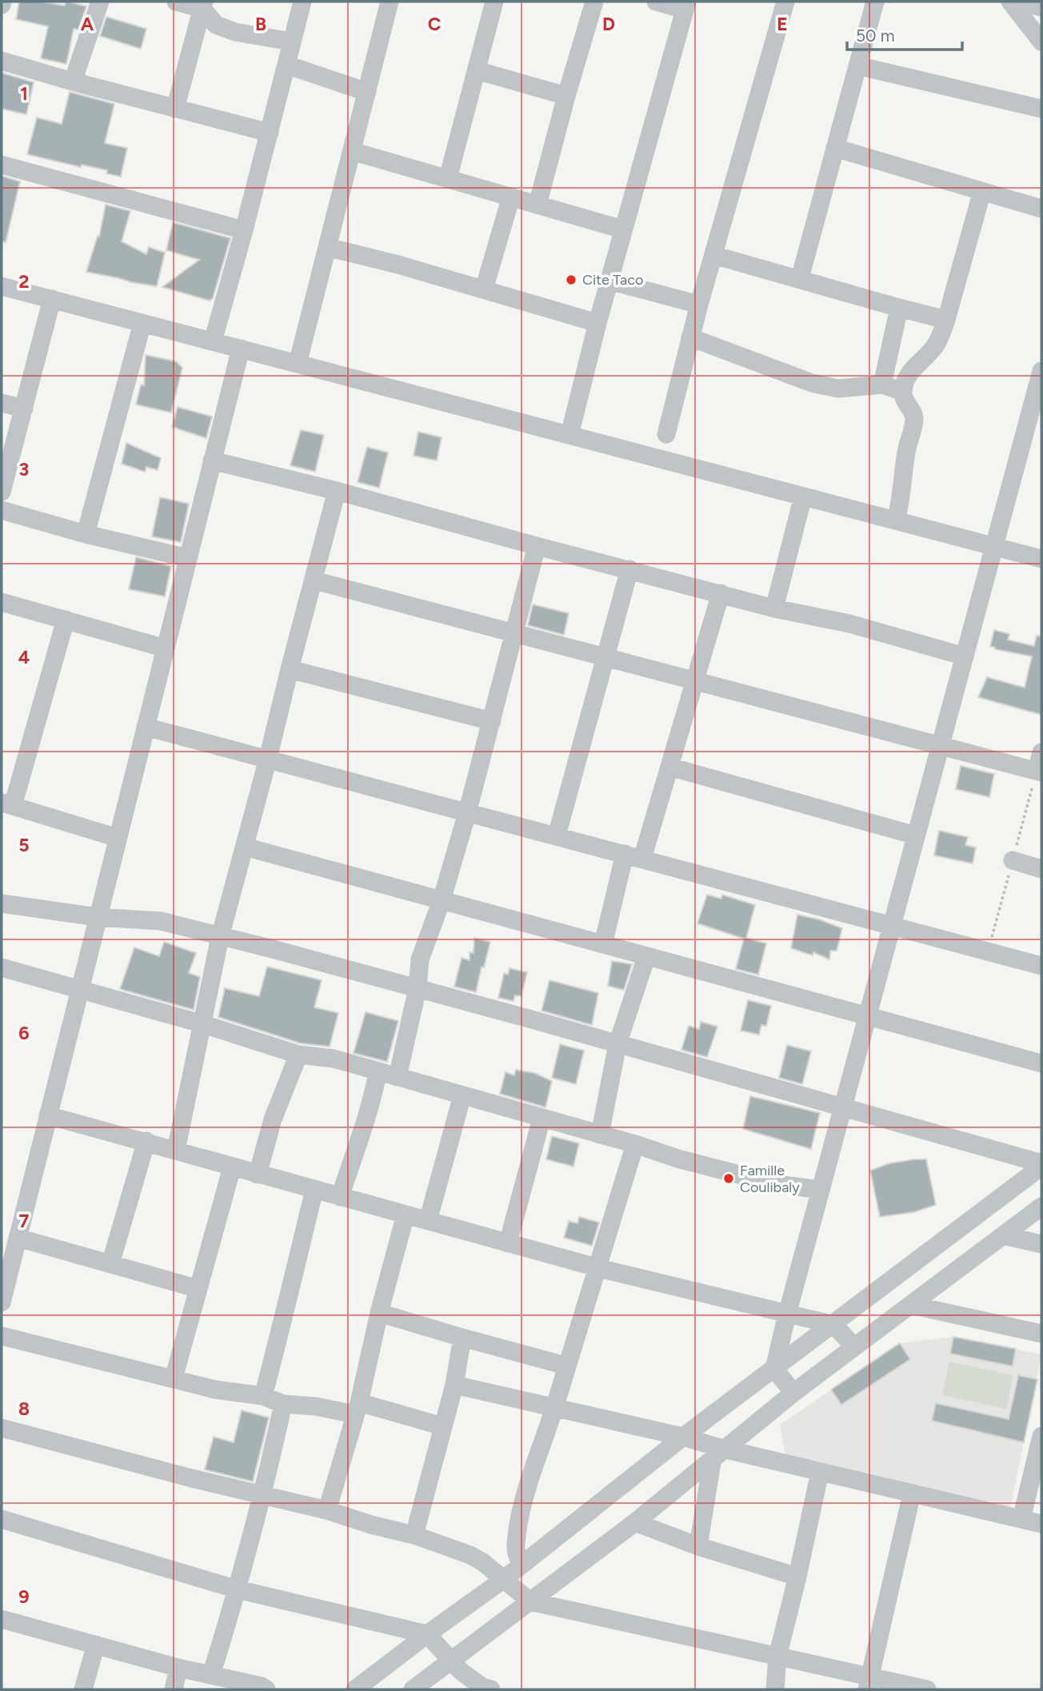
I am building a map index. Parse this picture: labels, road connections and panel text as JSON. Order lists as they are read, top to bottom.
{
  "places": ["Cite Taco", "Famille Coulibaly"],
  "scale_bar": "50 m",
  "grid": {
    "columns": [
      "A",
      "B",
      "C",
      "D",
      "E"
    ],
    "rows": [
      "1",
      "2",
      "3",
      "4",
      "5",
      "6",
      "7",
      "8",
      "9"
    ]
  }
}
